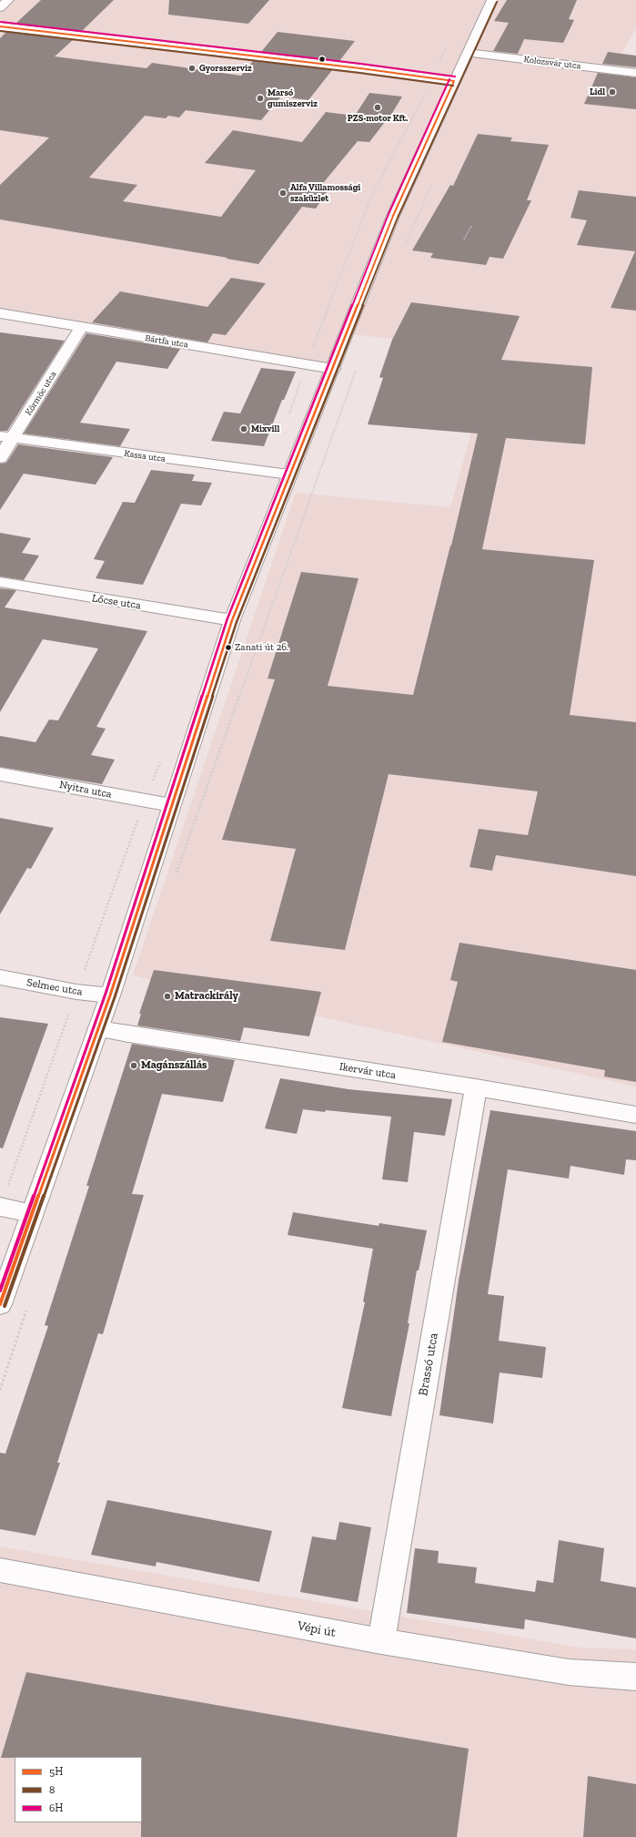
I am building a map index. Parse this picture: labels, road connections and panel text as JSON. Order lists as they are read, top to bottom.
{
  "streets": {
    "street": [
      "Kolozsvár utca",
      "Bártfa utca",
      "Körmöc utca",
      "Kassa utca",
      "Lőcse utca",
      "Nyitra utca",
      "Selmec utca",
      "Ikervár utca",
      "Brassó utca",
      "Vépi út"
    ]
  },
  "crossings": [
    ["Bártfa utca", "Körmöc utca"],
    ["Körmöc utca", "Kassa utca"],
    ["Ikervár utca", "Brassó utca"],
    ["Brassó utca", "Vépi út"]
  ],
  "places": [
    "Gyorsszerviz",
    "Lidl",
    "Marsó gumiszerviz",
    "PZS-motor Kft.",
    "Alfa Villamossági szaküzlet",
    "Mixvill",
    "Zanati út 26.",
    "Matrackirály",
    "Magánszállás"
  ],
  "lines": ["transit line 8", "transit line 6H", "transit line 5H"],
  "legend": ["5H", "8", "6H"]
}
